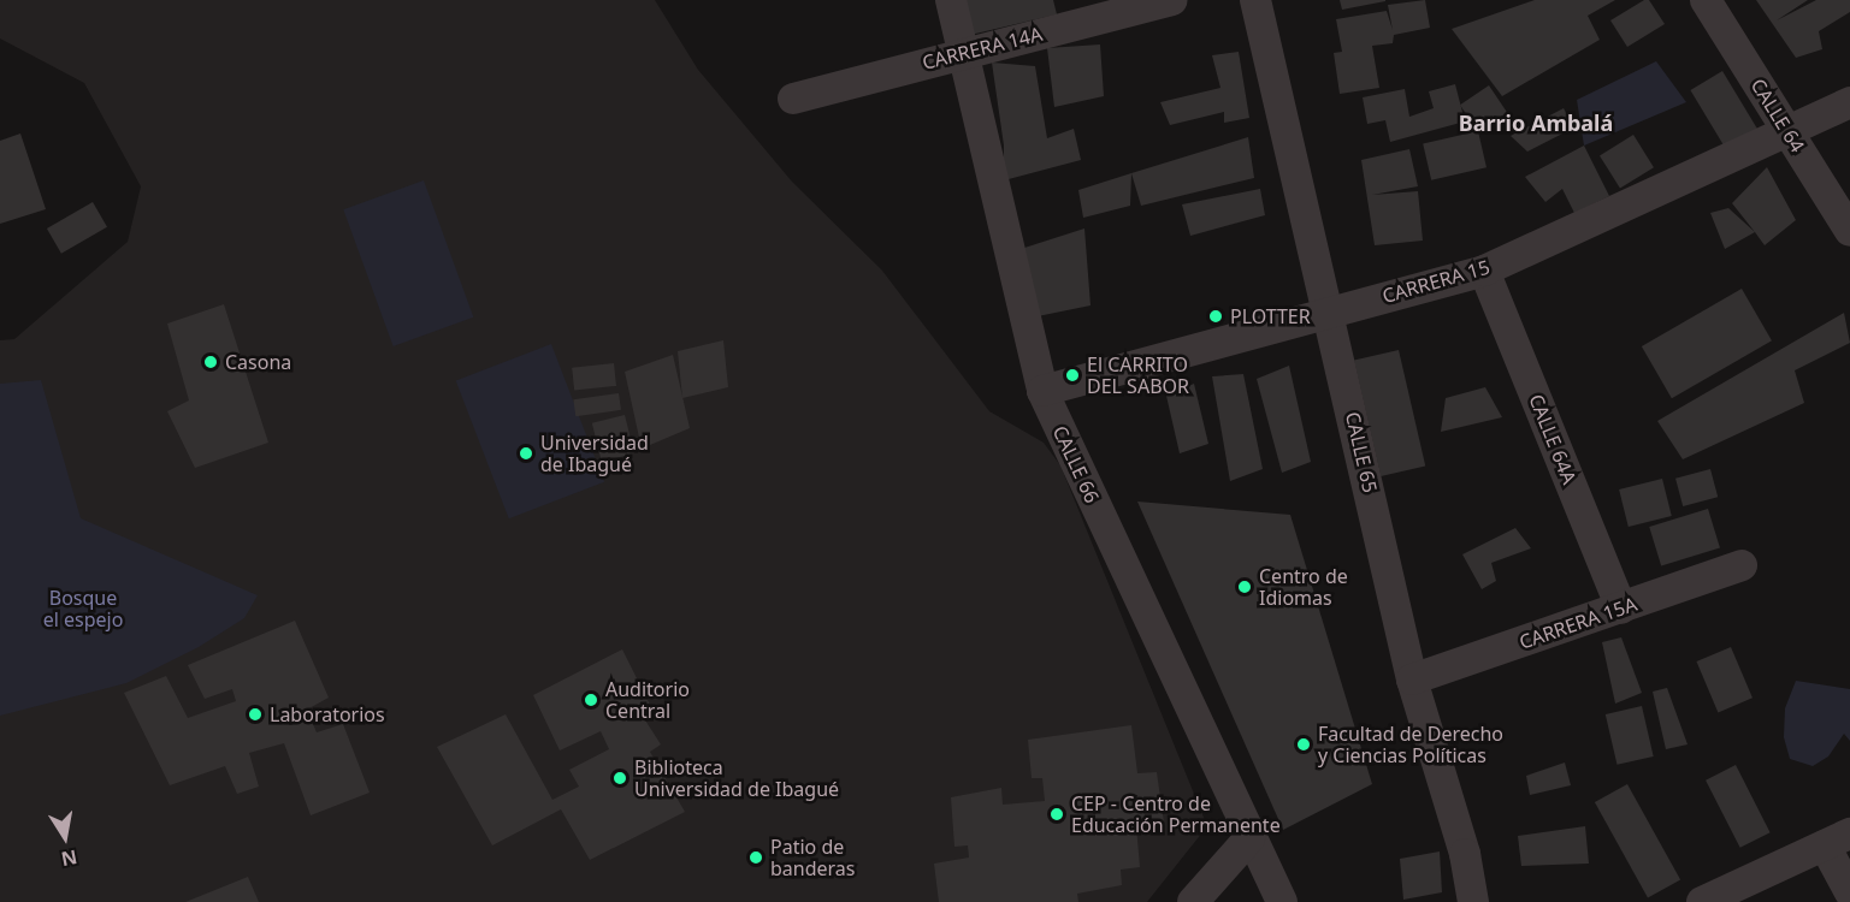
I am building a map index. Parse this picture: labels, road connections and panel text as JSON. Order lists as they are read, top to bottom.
{
  "streets": {
    "street": [
      "CARRERA 14A",
      "CALLE 64",
      "CARRERA 15",
      "CALLE 64A",
      "CALLE 65",
      "CALLE 66",
      "CARRERA 15A"
    ]
  },
  "crossings": [
    ["CARRERA 14A", "CALLE 66"],
    ["CALLE 64", "CARRERA 15"],
    ["CARRERA 15", "CALLE 64A"],
    ["CARRERA 15", "CALLE 65"],
    ["CARRERA 15", "CALLE 66"],
    ["CALLE 64A", "CARRERA 15A"],
    ["CALLE 65", "CARRERA 15A"]
  ],
  "districts": ["Barrio Ambalá"],
  "parks": ["Bosque el espejo"],
  "places": [
    "PLOTTER",
    "Casona",
    "El CARRITO DEL SABOR",
    "Universidad de Ibagué",
    "Centro de Idiomas",
    "Auditorio Central",
    "Laboratorios",
    "Facultad de Derecho y Ciencias Políticas",
    "Biblioteca Universidad de Ibagué",
    "CEP - Centro de Educación Permanente",
    "Patio de banderas"
  ],
  "north": "bottom"
}
